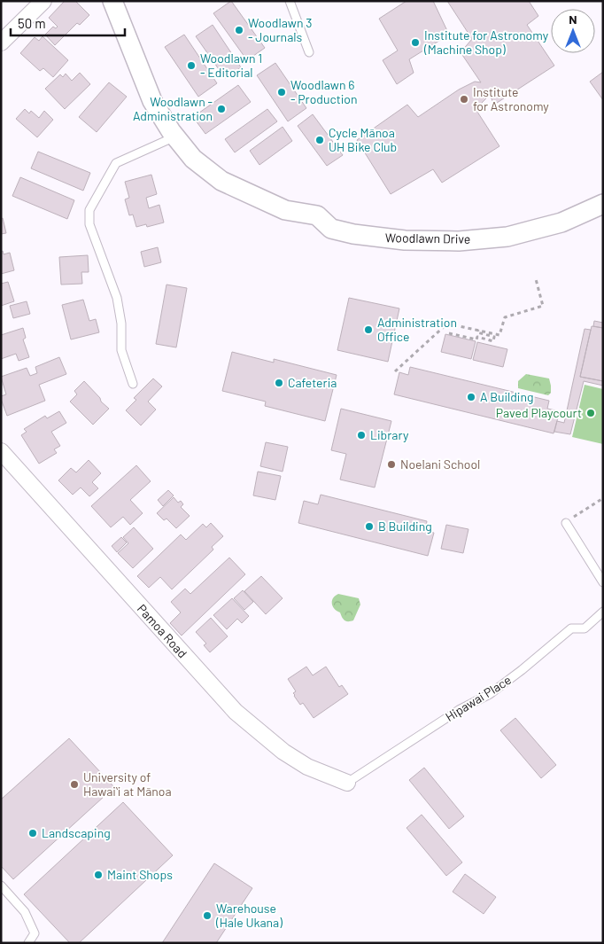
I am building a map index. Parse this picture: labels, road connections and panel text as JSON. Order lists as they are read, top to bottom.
{
  "streets": {
    "street": ["Woodlawn Drive", "Pamoa Road"],
    "lane": ["Hipawai Place"]
  },
  "crossings": [
    ["Pamoa Road", "Hipawai Place"]
  ],
  "places": [
    "Woodlawn 3 - Journals",
    "Institute for Astronomy (Machine Shop)",
    "Woodlawn 1 - Editorial",
    "Woodlawn 6 - Production",
    "Institute for Astronomy",
    "Woodlawn - Administration",
    "Cycle Mānoa UH Bike Club",
    "Administration Office",
    "Cafeteria",
    "A Building",
    "Paved Playcourt",
    "Library",
    "Noelani School",
    "B Building",
    "University of Hawaiʻi at Mānoa",
    "Landscaping",
    "Maint Shops",
    "Warehouse (Hale Ukana)"
  ],
  "scale_bar": "50 m",
  "north": "top"
}
